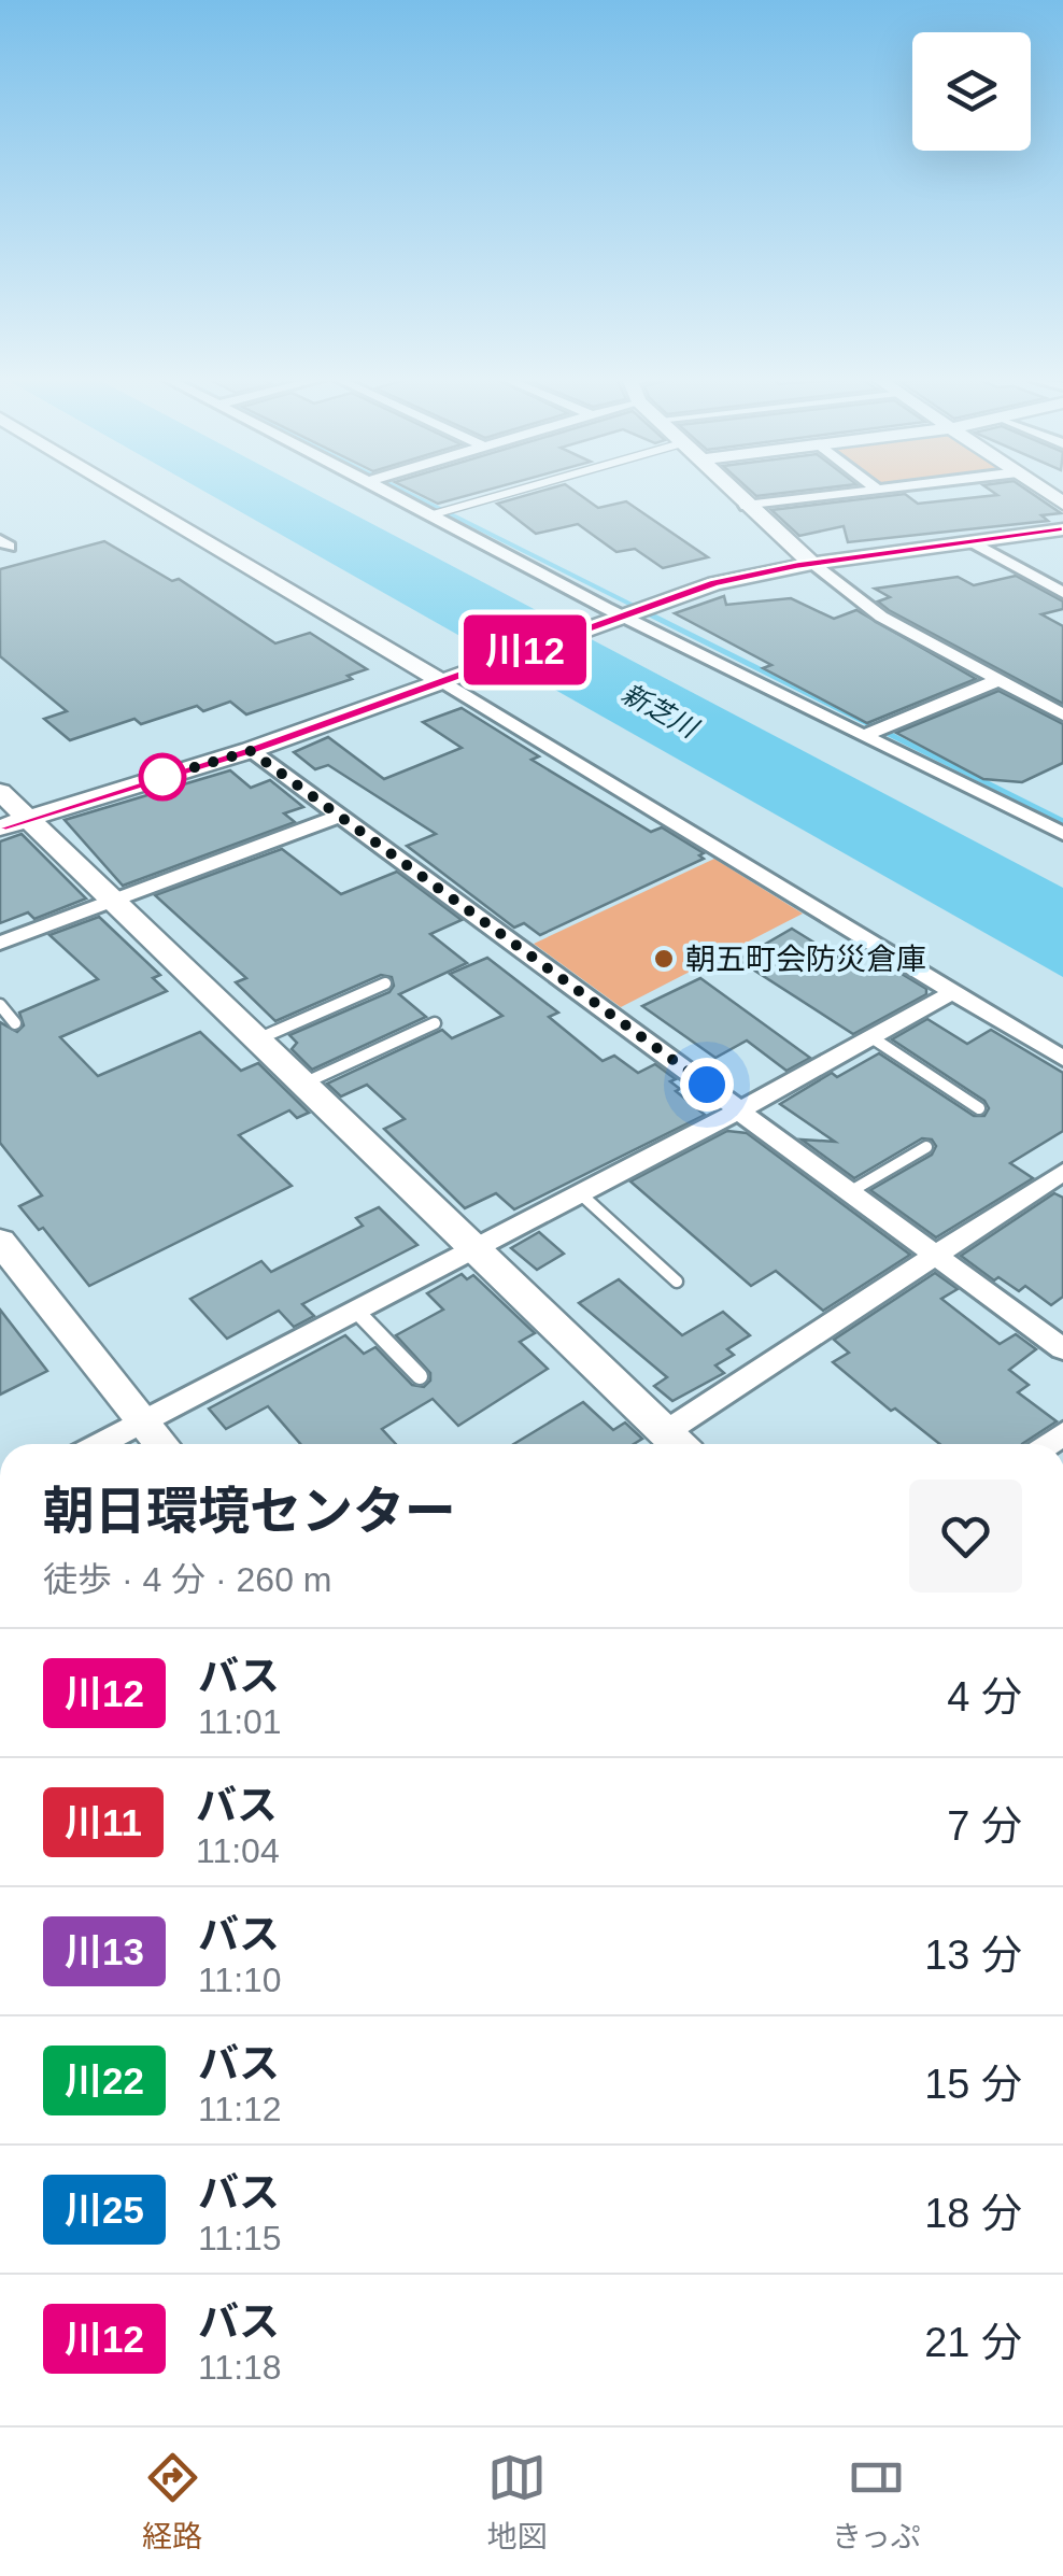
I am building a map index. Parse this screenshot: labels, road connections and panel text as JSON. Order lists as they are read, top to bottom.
{
  "water": ["新芝川"],
  "places": ["朝五町会防災倉庫"],
  "lines": ["bus line 川12"],
  "page": {
    "on_map": "川12",
    "heading": ["朝日環境センター", "徒歩 · 4 分 · 260 m"],
    "list": [
      {
        "mark": "川12",
        "name": "バス",
        "note": "11:01",
        "value": "4 分"
      },
      {
        "mark": "川11",
        "name": "バス",
        "note": "11:04",
        "value": "7 分"
      },
      {
        "mark": "川13",
        "name": "バス",
        "note": "11:10",
        "value": "13 分"
      },
      {
        "mark": "川22",
        "name": "バス",
        "note": "11:12",
        "value": "15 分"
      },
      {
        "mark": "川25",
        "name": "バス",
        "note": "11:15",
        "value": "18 分"
      },
      {
        "mark": "川12",
        "name": "バス",
        "note": "11:18",
        "value": "21 分"
      }
    ],
    "tabs": ["経路", "地図", "きっぷ"]
  }
}
